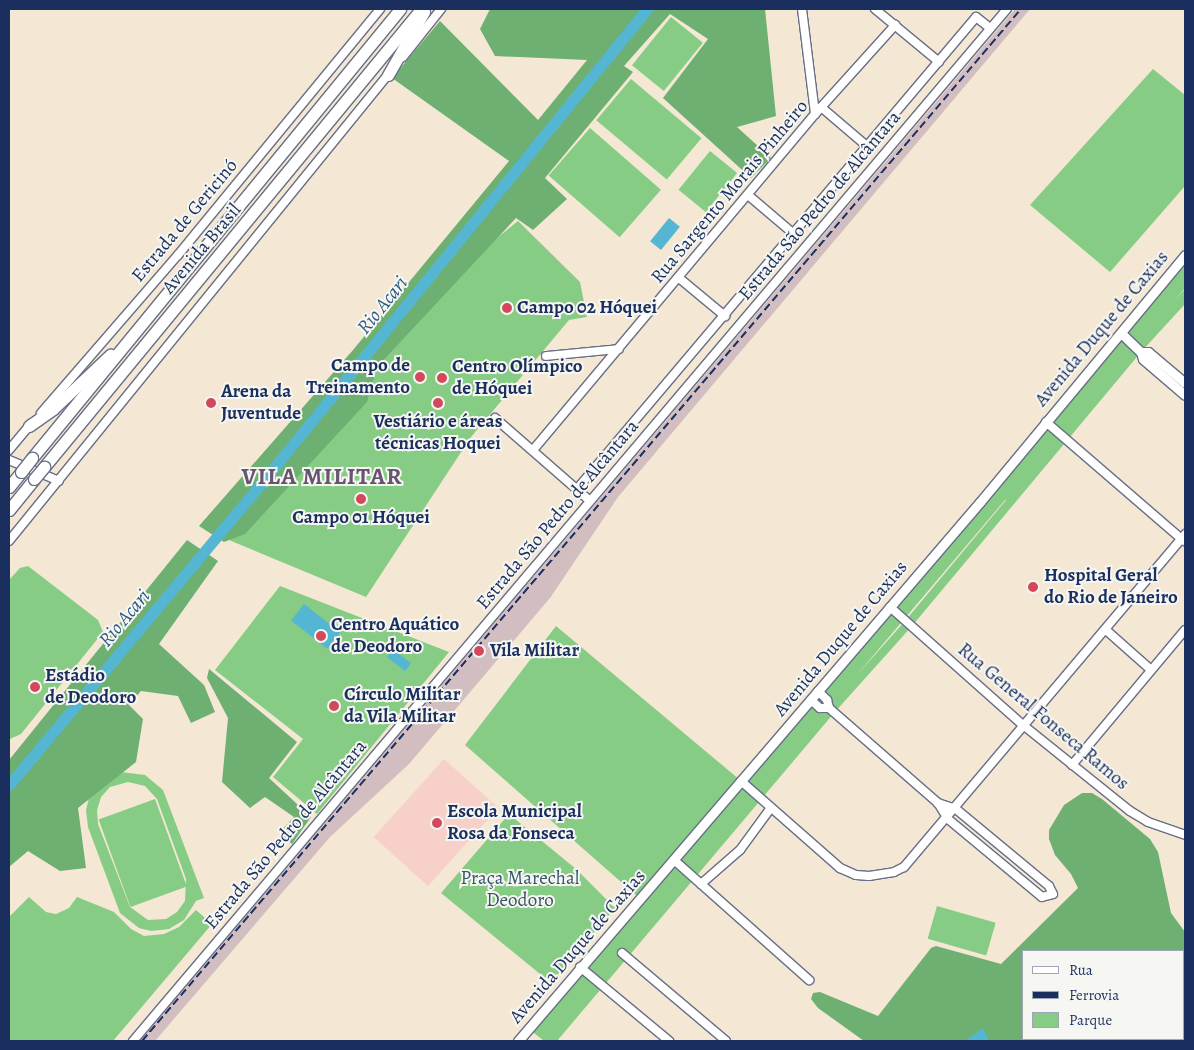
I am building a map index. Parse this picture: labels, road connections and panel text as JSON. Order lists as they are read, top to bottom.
{
  "streets": {
    "highway": ["Avenida Brasil"],
    "main road": ["Avenida Duque de Caxias"],
    "street": [
      "Rua Sargento Morais Pinheiro",
      "Estrada São Pedro de Alcântara",
      "Estrada de Gericinó",
      "Rua General Fonseca Ramos"
    ]
  },
  "crossings": [
    ["Avenida Duque de Caxias", "Rua General Fonseca Ramos"]
  ],
  "districts": ["VILA MILITAR"],
  "water": ["Rio Acari"],
  "parks": ["Praça Marechal Deodoro"],
  "places": [
    "Campo 02 Hóquei",
    "Campo de Treinamento",
    "Centro Olímpico de Hóquei",
    "Arena da Juventude",
    "Vestiário e áreas técnicas Hoquei",
    "Campo 01 Hóquei",
    "Hospital Geral do Rio de Janeiro",
    "Centro Aquático de Deodoro",
    "Vila Militar",
    "Estádio de Deodoro",
    "Círculo Militar da Vila Militar",
    "Escola Municipal Rosa da Fonseca"
  ],
  "legend": ["Rua", "Ferrovia", "Parque"]
}
